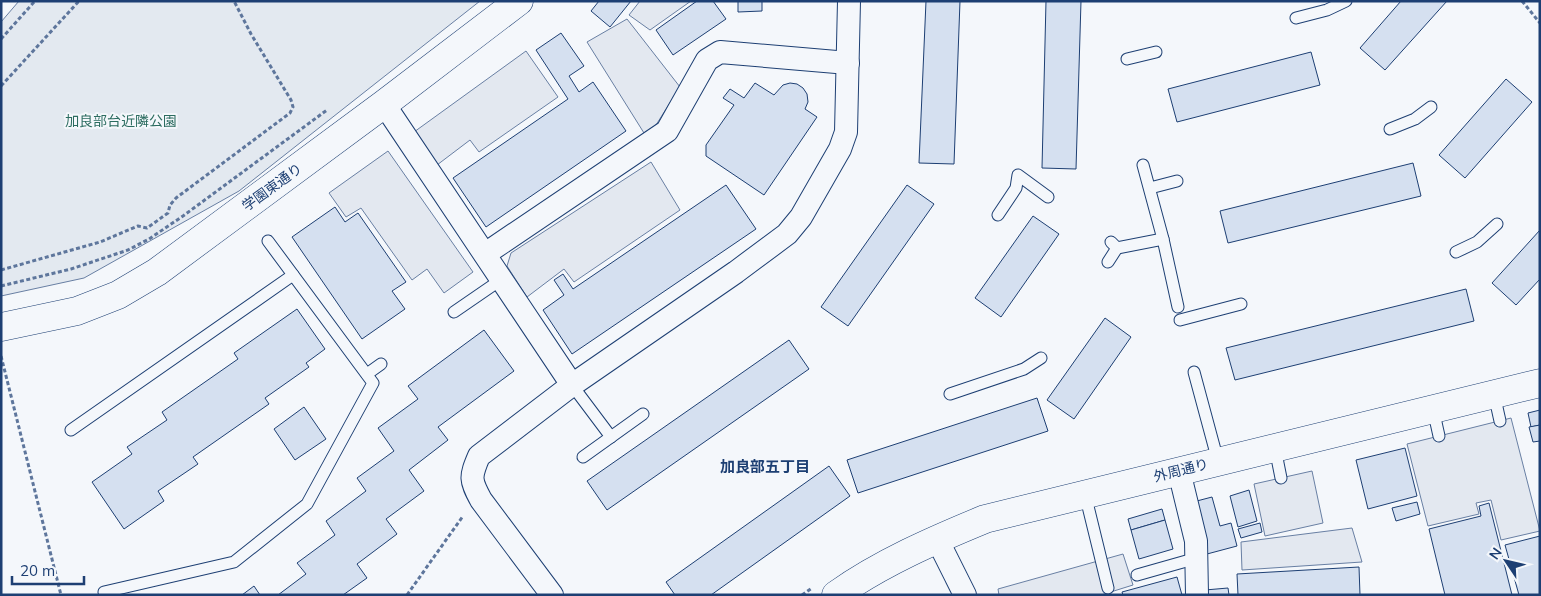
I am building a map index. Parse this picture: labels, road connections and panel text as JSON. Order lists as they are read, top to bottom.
{
  "streets": {
    "street": ["学園東通り", "外周通り"]
  },
  "districts": ["加良部五丁目"],
  "parks": ["加良部台近隣公園"],
  "scale_bar": "20 m",
  "north": "top left"
}
